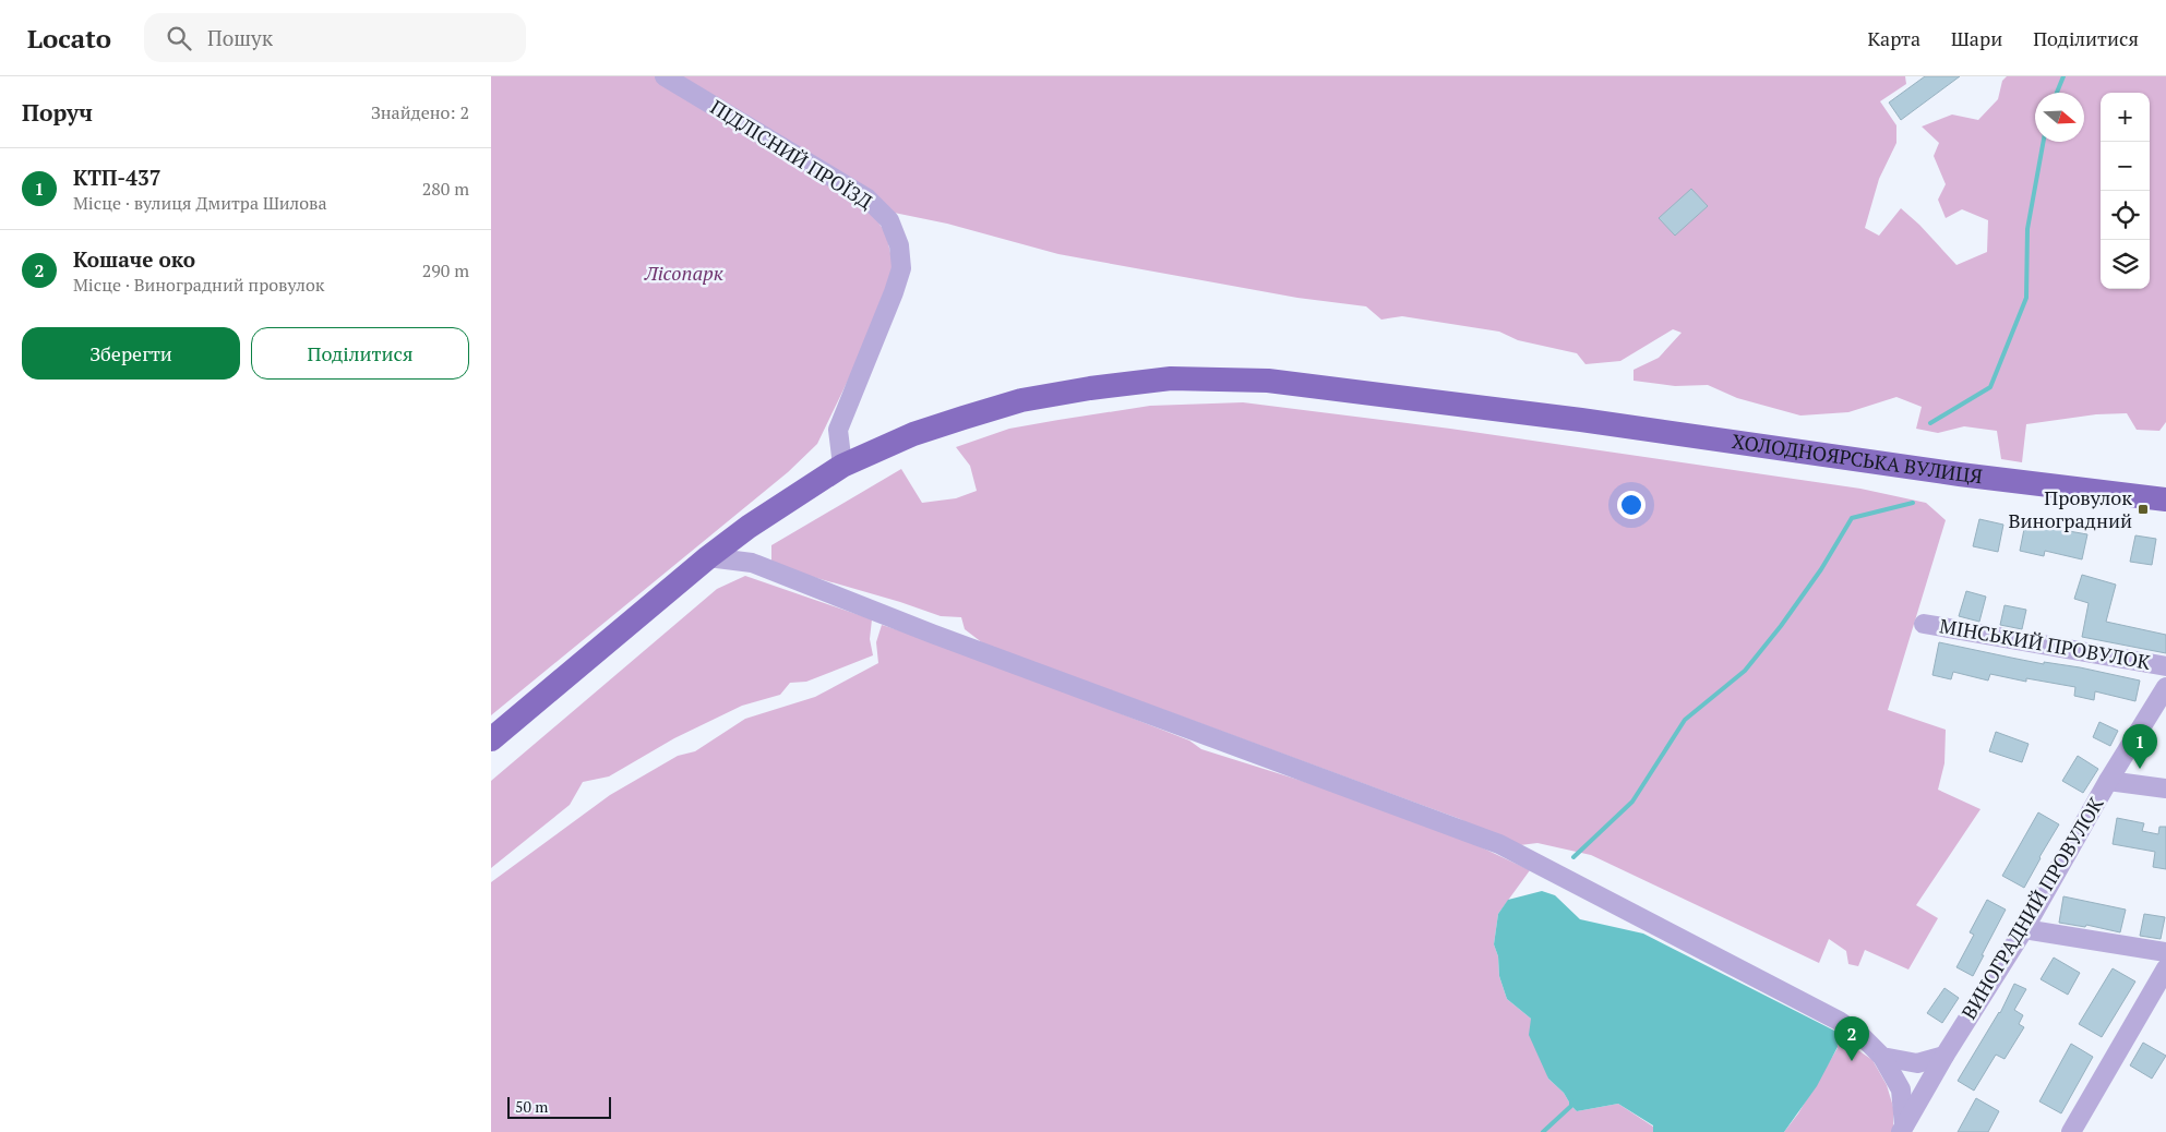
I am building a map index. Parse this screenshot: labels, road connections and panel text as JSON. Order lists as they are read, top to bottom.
{
  "streets": {
    "main road": ["ХОЛОДНОЯРСЬКА ВУЛИЦЯ"],
    "street": ["ПІДЛІСНИЙ ПРОЇЗД", "МІНСЬКИЙ ПРОВУЛОК", "ВИНОГРАДНИЙ ПРОВУЛОК"]
  },
  "crossings": [
    ["ПІДЛІСНИЙ ПРОЇЗД", "ХОЛОДНОЯРСЬКА ВУЛИЦЯ"]
  ],
  "parks": ["Лісопарк"],
  "places": {
    "transit": ["Провулок Виноградний"]
  },
  "scale_bar": "50 m",
  "north": "right",
  "page": {
    "header": "Locato",
    "search": "Пошук",
    "nav": ["Карта", "Шари", "Поділитися"],
    "heading": ["Поруч", "Знайдено: 2"],
    "map_buttons": ["+", "−"],
    "list": [
      {
        "mark": "1",
        "name": "КТП-437",
        "note": "Місце · вулиця Дмитра Шилова",
        "value": "280 m"
      },
      {
        "mark": "2",
        "name": "Кошаче око",
        "note": "Місце · Виноградний провулок",
        "value": "290 m"
      }
    ],
    "buttons": ["Зберегти", "Поділитися"],
    "pins": ["1", "2"],
    "scale": "50 m"
  }
}
